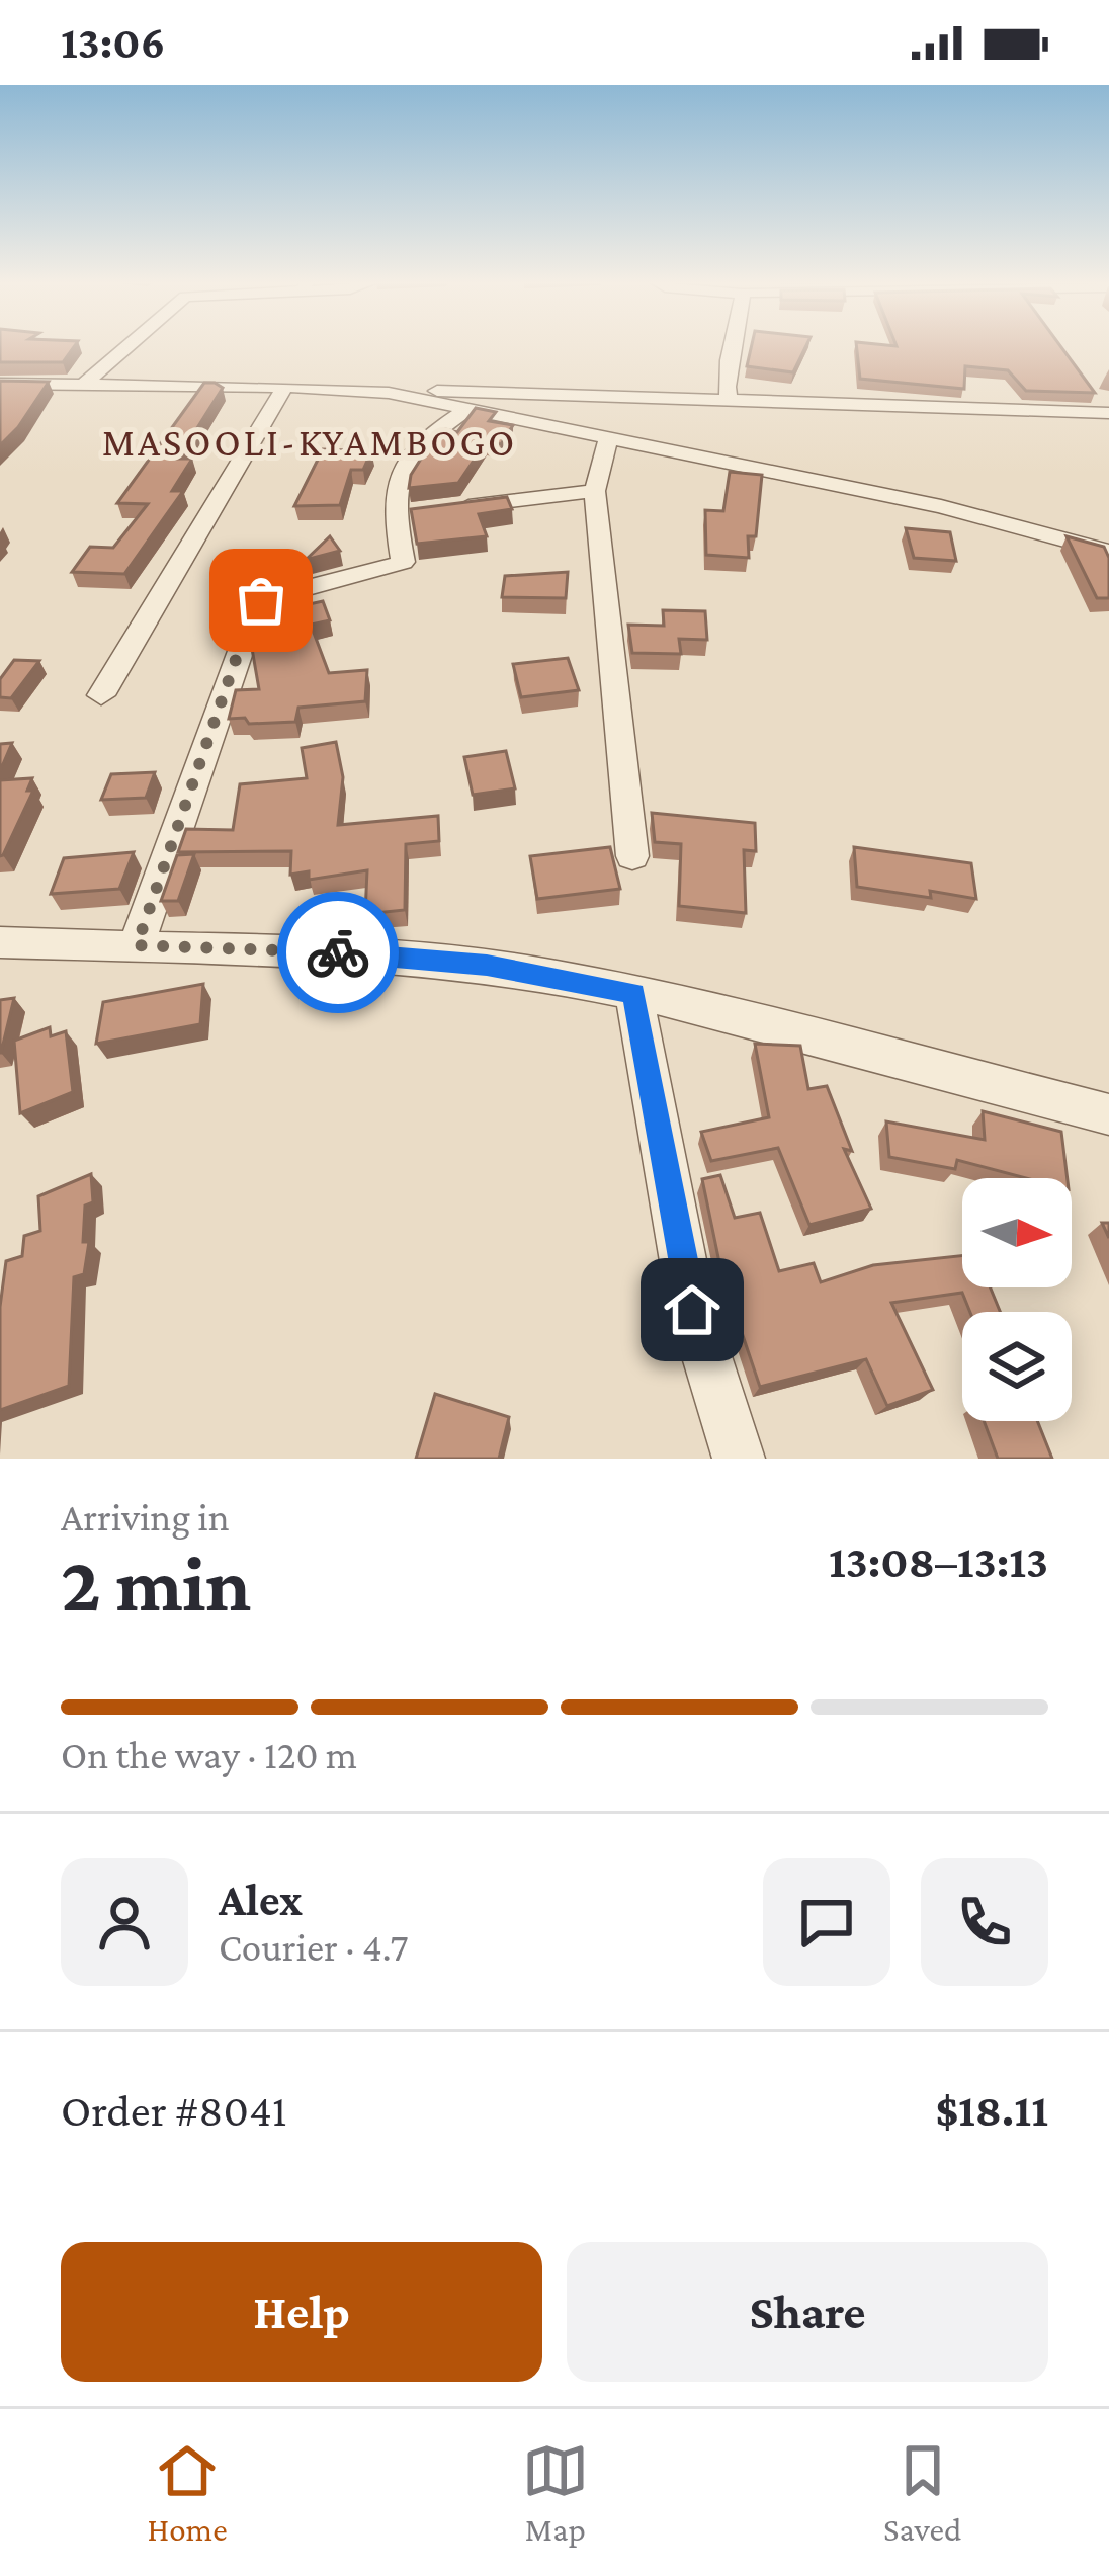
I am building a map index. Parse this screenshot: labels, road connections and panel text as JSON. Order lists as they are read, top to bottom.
{
  "districts": ["MASOOLI-KYAMBOGO"],
  "north": "right",
  "page": {
    "status": "13:06",
    "heading": ["2 min", "Arriving in", "13:08–13:13"],
    "panel": [
      "Alex",
      "Courier · 4.7",
      "Order #8041",
      "$18.11"
    ],
    "bar": "On the way · 120 m",
    "buttons": ["Help", "Share"],
    "tabs": ["Home", "Map", "Saved"]
  }
}
